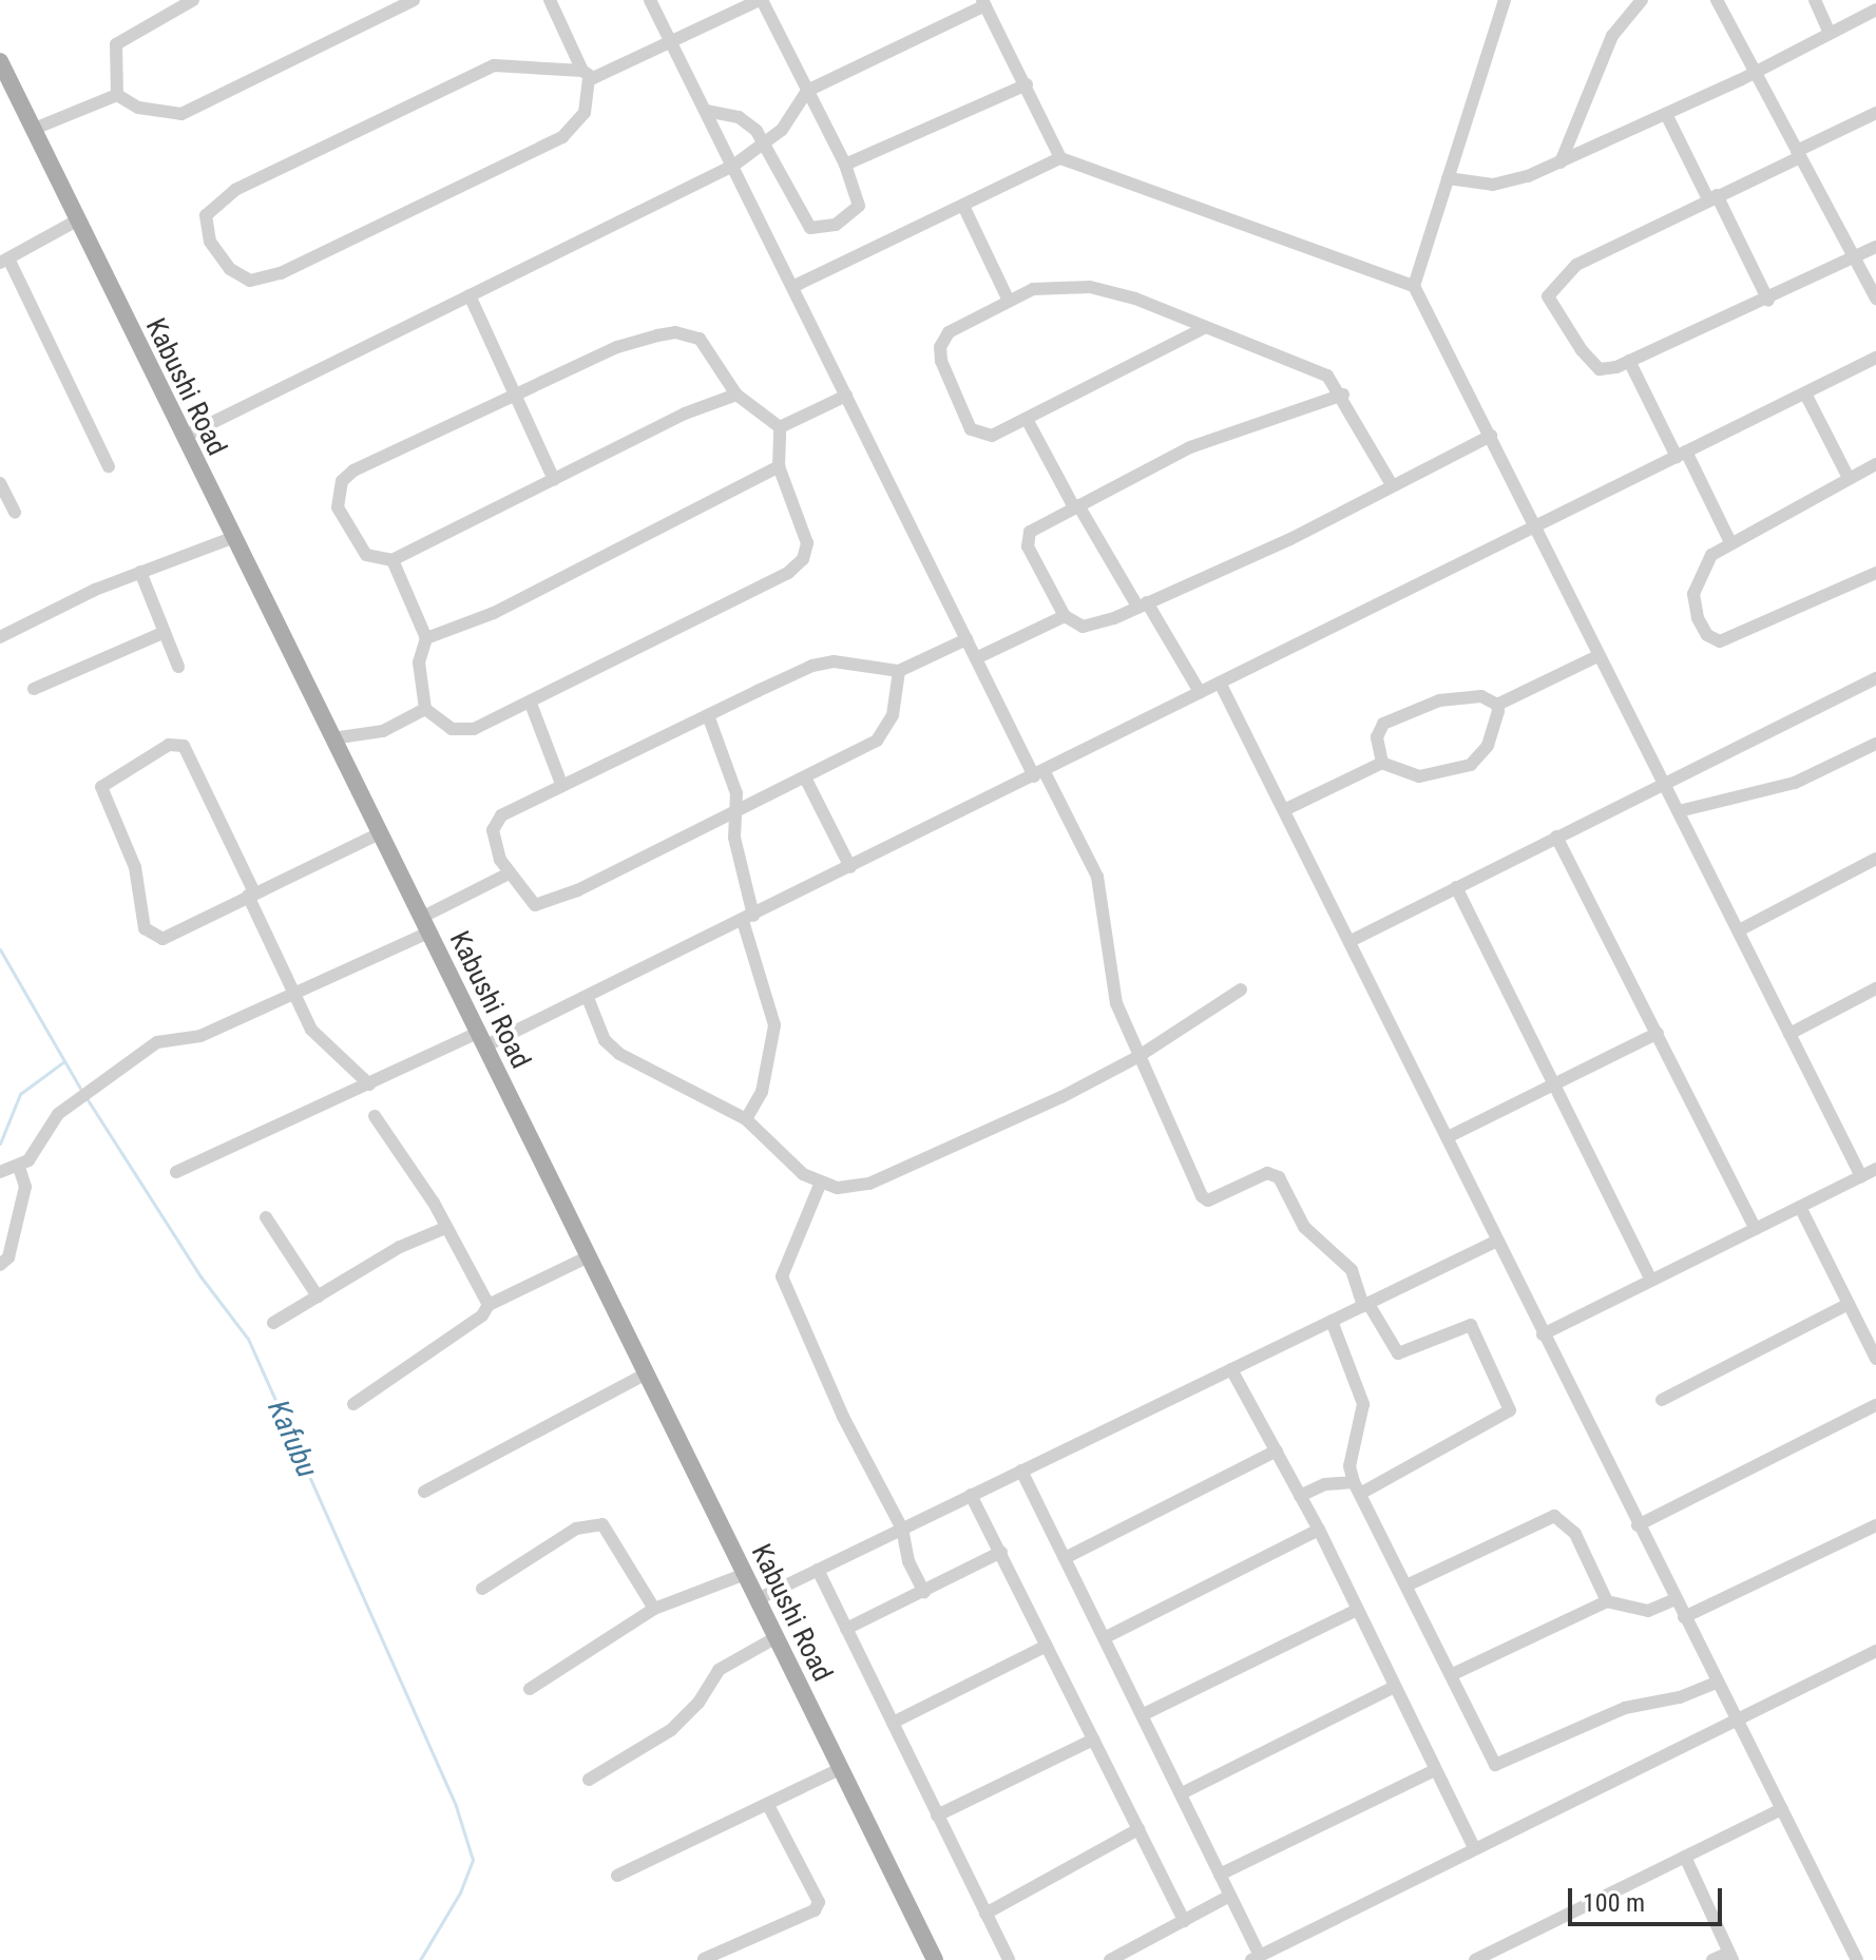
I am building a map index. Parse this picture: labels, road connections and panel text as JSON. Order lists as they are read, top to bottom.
{
  "streets": {
    "main road": ["Kabushi Road"]
  },
  "water": ["Kafubu"],
  "scale_bar": "100 m"
}
